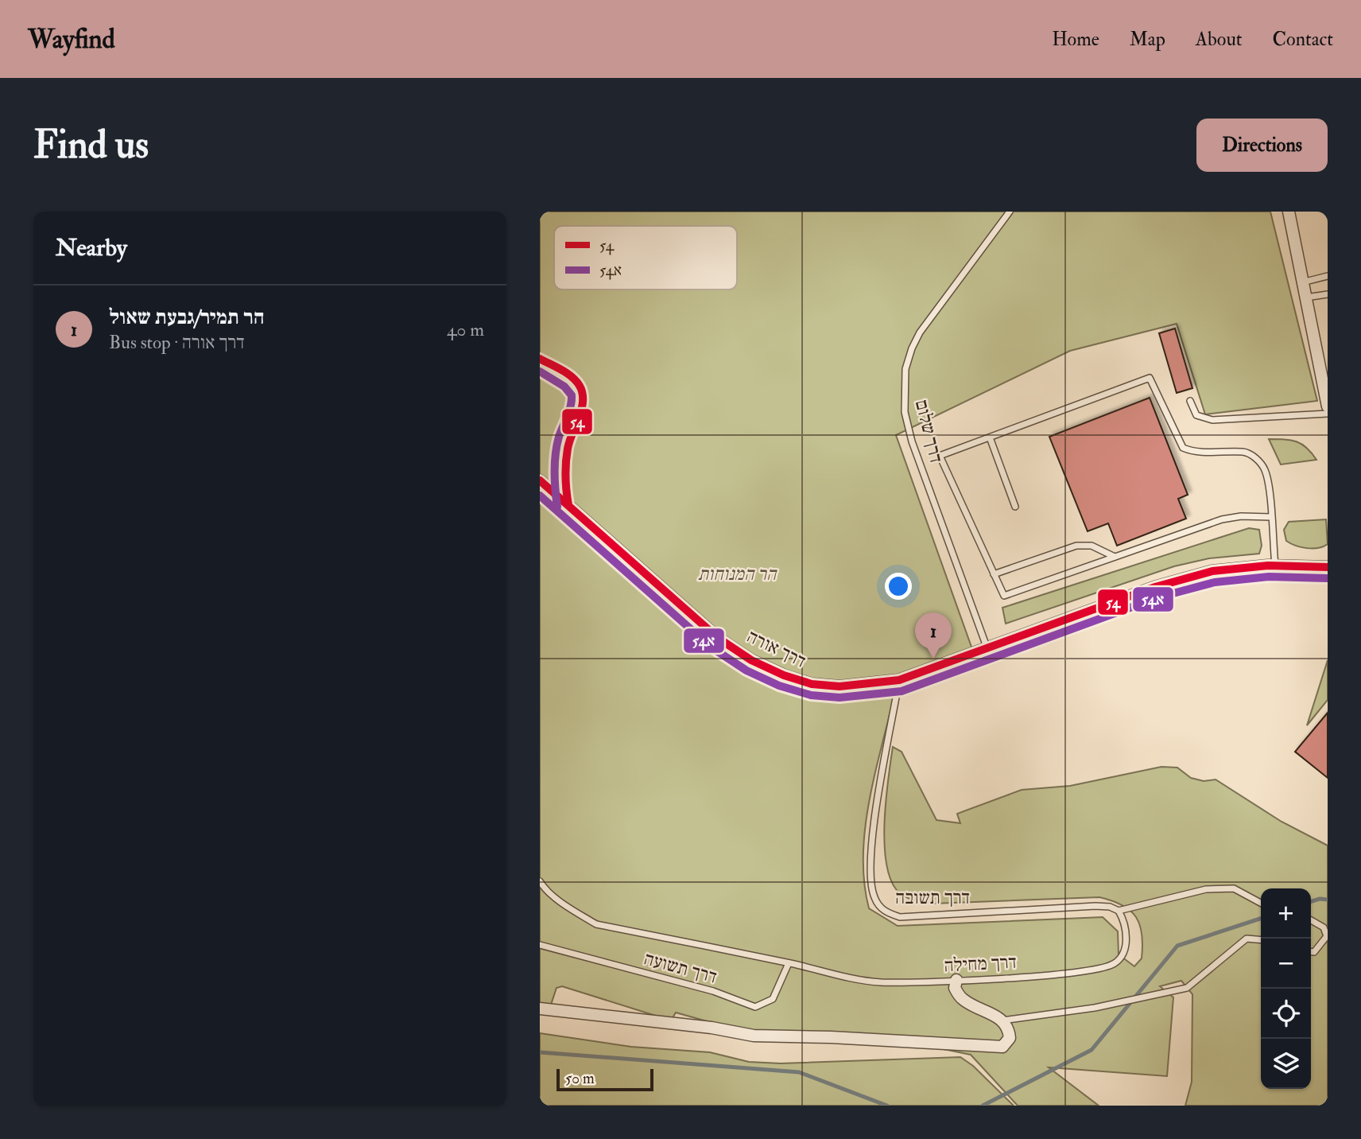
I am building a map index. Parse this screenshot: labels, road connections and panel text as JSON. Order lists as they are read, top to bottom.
{
  "streets": {
    "street": ["דרך אורה"],
    "lane": [
      "דרך שלום",
      "דרך תשובה",
      "דרך מחילה",
      "דרך תשועה"
    ]
  },
  "crossings": [
    ["דרך שלום", "דרך אורה"],
    ["דרך אורה", "דרך תשובה"],
    ["דרך תשובה", "דרך מחילה"],
    ["דרך מחילה", "דרך תשועה"]
  ],
  "parks": ["הר המנוחות"],
  "lines": ["transit line 54", "transit line 54א"],
  "legend": ["54", "54א"],
  "scale_bar": "50 m",
  "page": {
    "header": "Wayfind",
    "nav": [
      "Home",
      "Map",
      "About",
      "Contact"
    ],
    "buttons": "Directions",
    "title": "Find us",
    "heading": "Nearby",
    "list": [
      {
        "mark": "1",
        "name": "הר תמיר/גבעת שאול",
        "note": "Bus stop · דרך אורה",
        "value": "40 m"
      }
    ],
    "pins": "1",
    "map_buttons": ["+", "−"],
    "scale": "50 m"
  }
}
